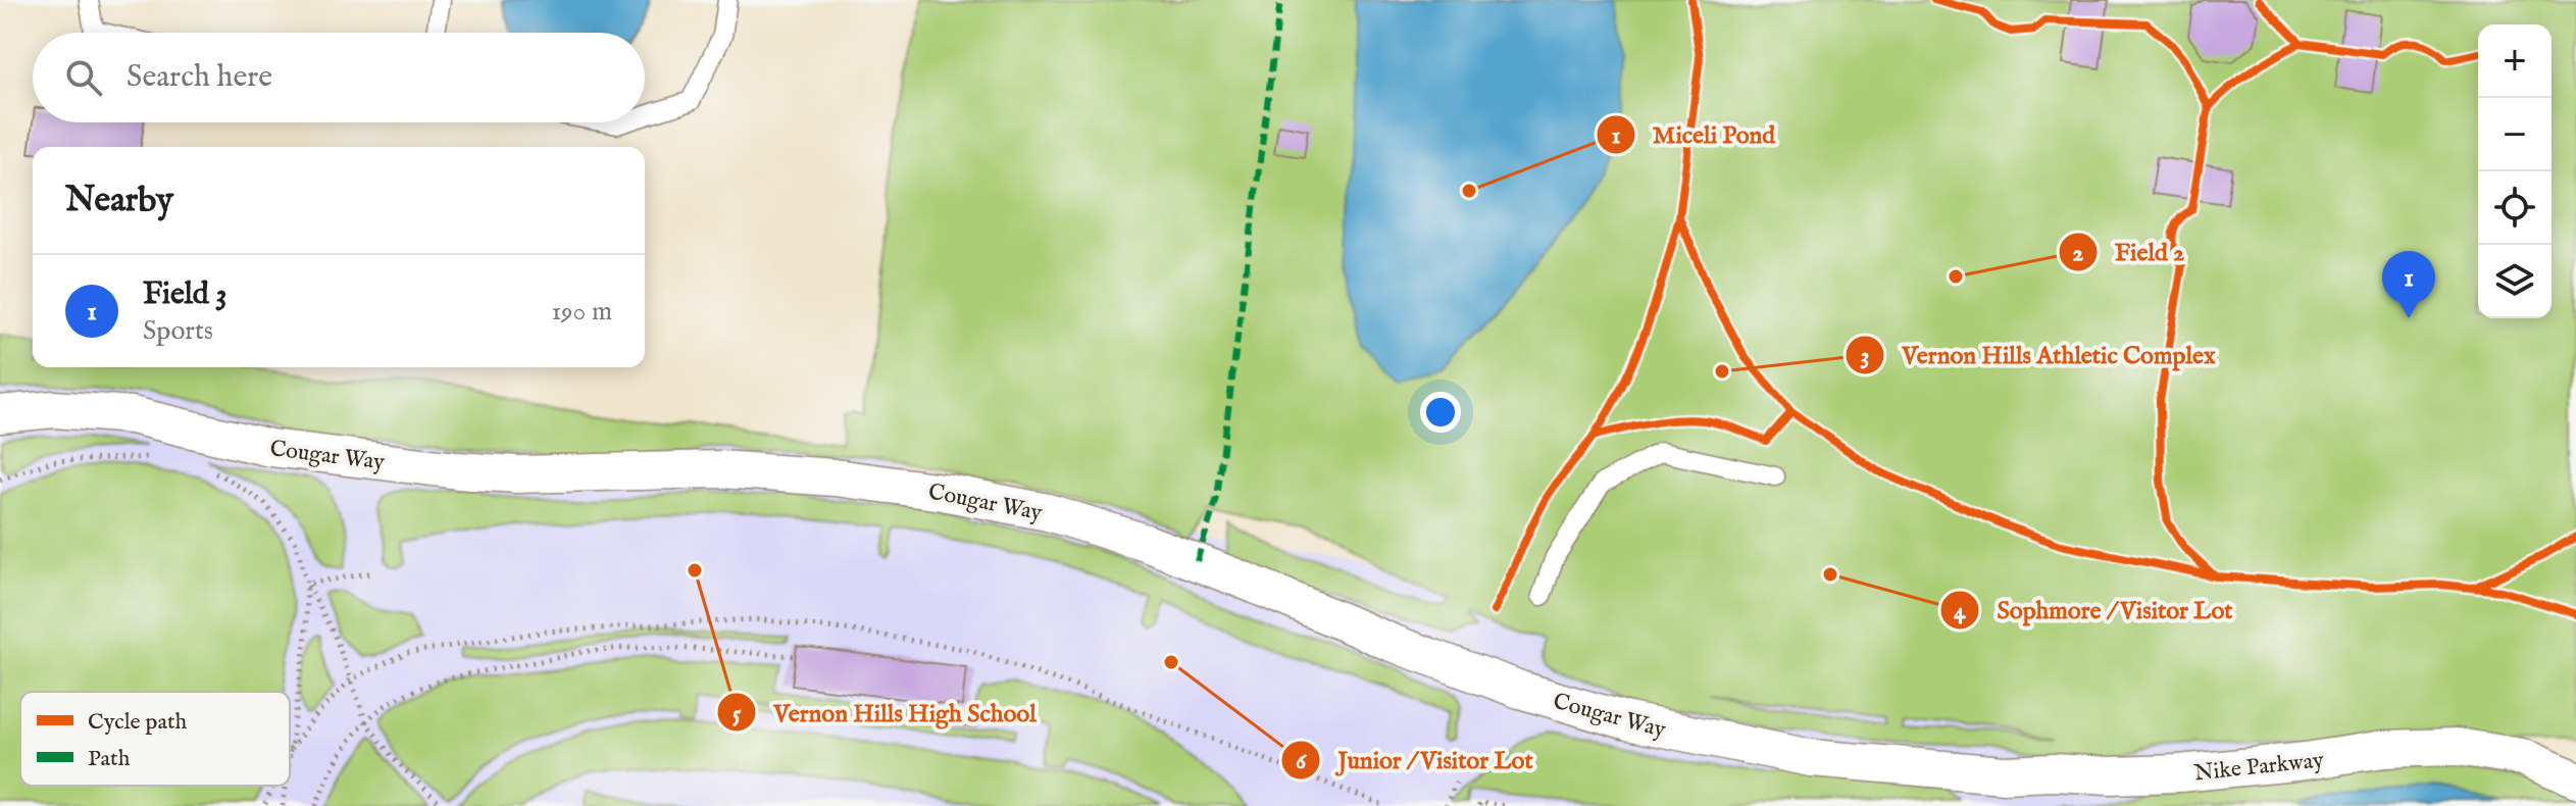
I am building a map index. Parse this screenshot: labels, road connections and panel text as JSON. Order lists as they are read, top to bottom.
{
  "streets": {
    "street": ["Cougar Way", "Nike Parkway"]
  },
  "crossings": [
    ["Cougar Way", "Nike Parkway"]
  ],
  "places": [
    "Miceli Pond",
    "Field 2",
    "Vernon Hills Athletic Complex",
    "Vernon Hills High School",
    "Sophmore / Visitor Lot",
    "Junior / Visitor Lot"
  ],
  "legend": ["Cycle path", "Path"],
  "page": {
    "map_buttons": ["+", "−"],
    "search": "Search here",
    "heading": "Nearby",
    "pins": "1",
    "list": [
      {
        "mark": "1",
        "name": "Field 3",
        "note": "Sports",
        "value": "190 m"
      }
    ]
  }
}
